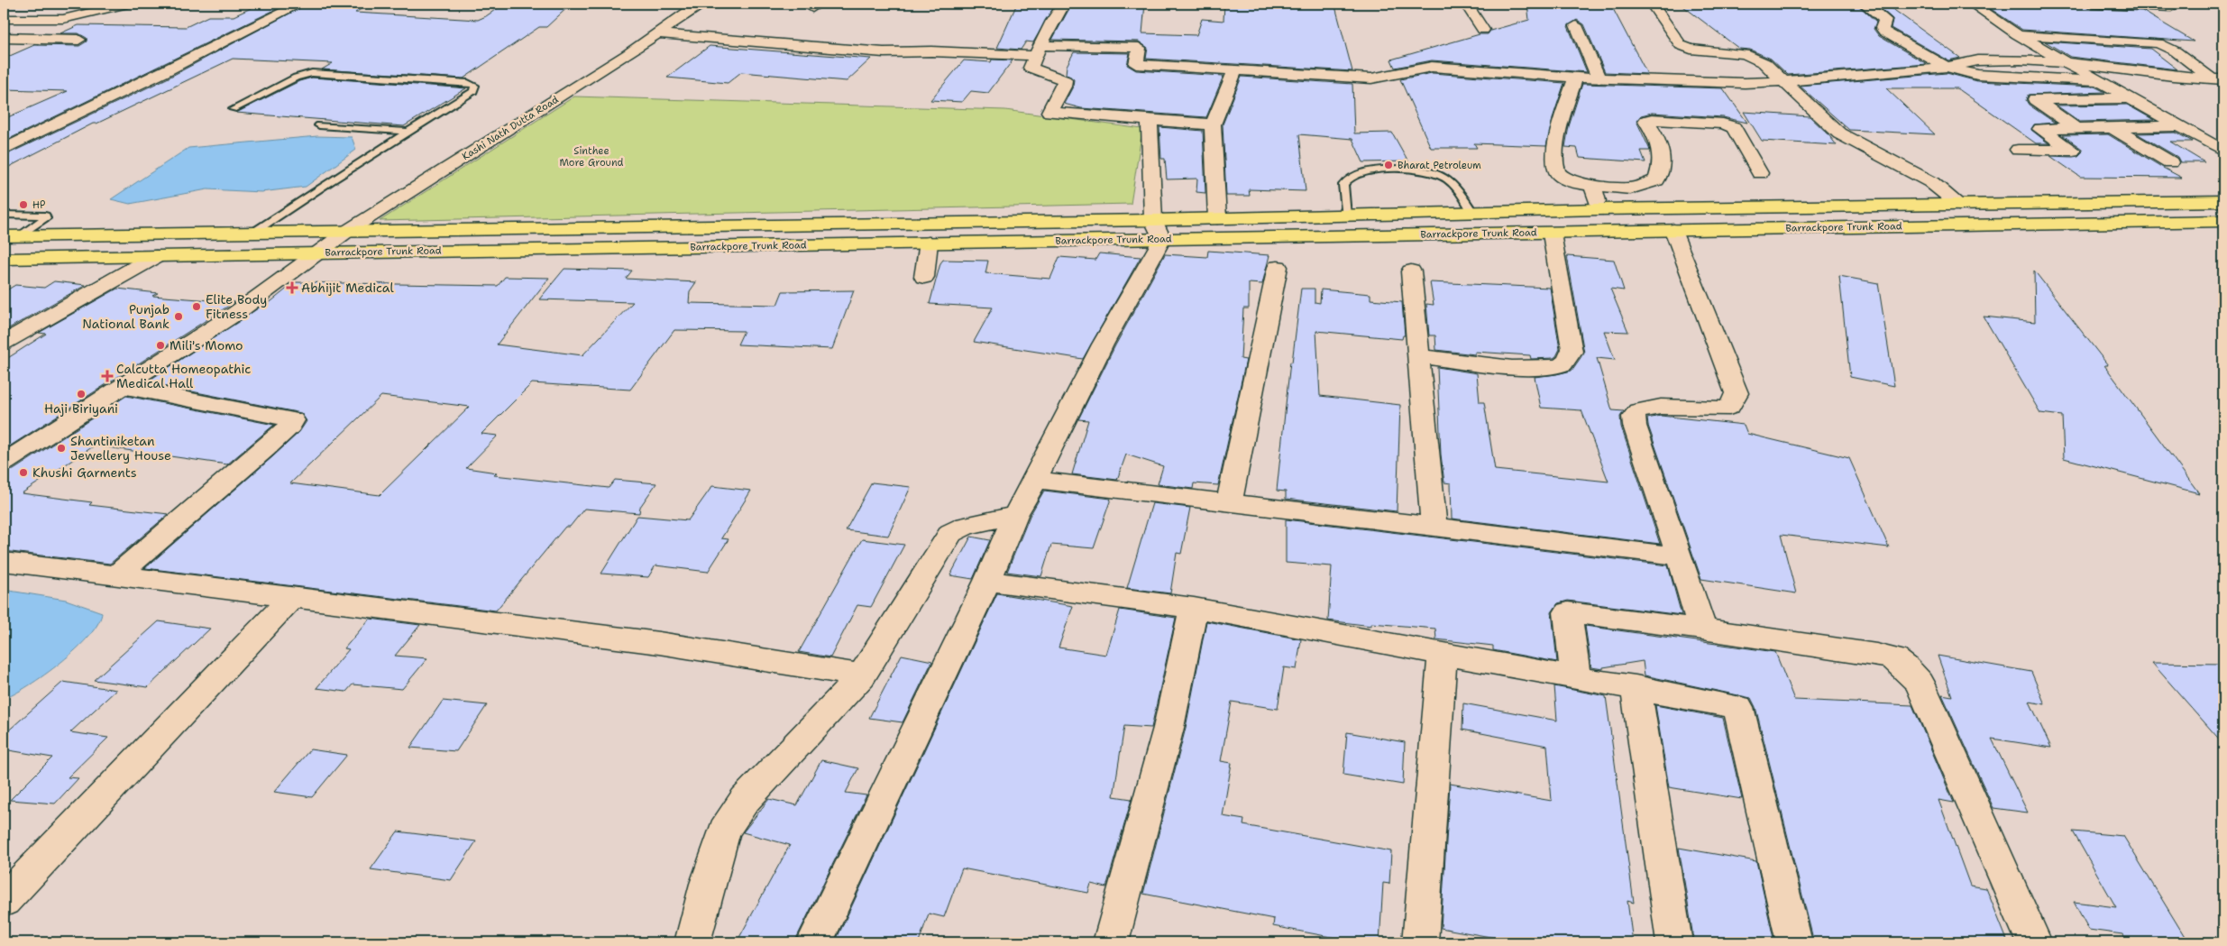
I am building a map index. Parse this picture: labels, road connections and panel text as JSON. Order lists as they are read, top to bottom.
{
  "streets": {
    "main road": ["Barrackpore Trunk Road"],
    "street": ["Kashi Nath Dutta Road"]
  },
  "crossings": [
    ["Kashi Nath Dutta Road", "Barrackpore Trunk Road"]
  ],
  "parks": ["Sinthee More Ground"],
  "places": {
    "other": [
      "Bharat Petroleum",
      "HP",
      "Elite Body Fitness",
      "Punjab National Bank",
      "Mili's Momo",
      "Haji Biriyani",
      "Shantiniketan Jewellery House",
      "Khushi Garments"
    ],
    "health": ["Abhijit Medical", "Calcutta Homeopathic Medical Hall"]
  }
}
